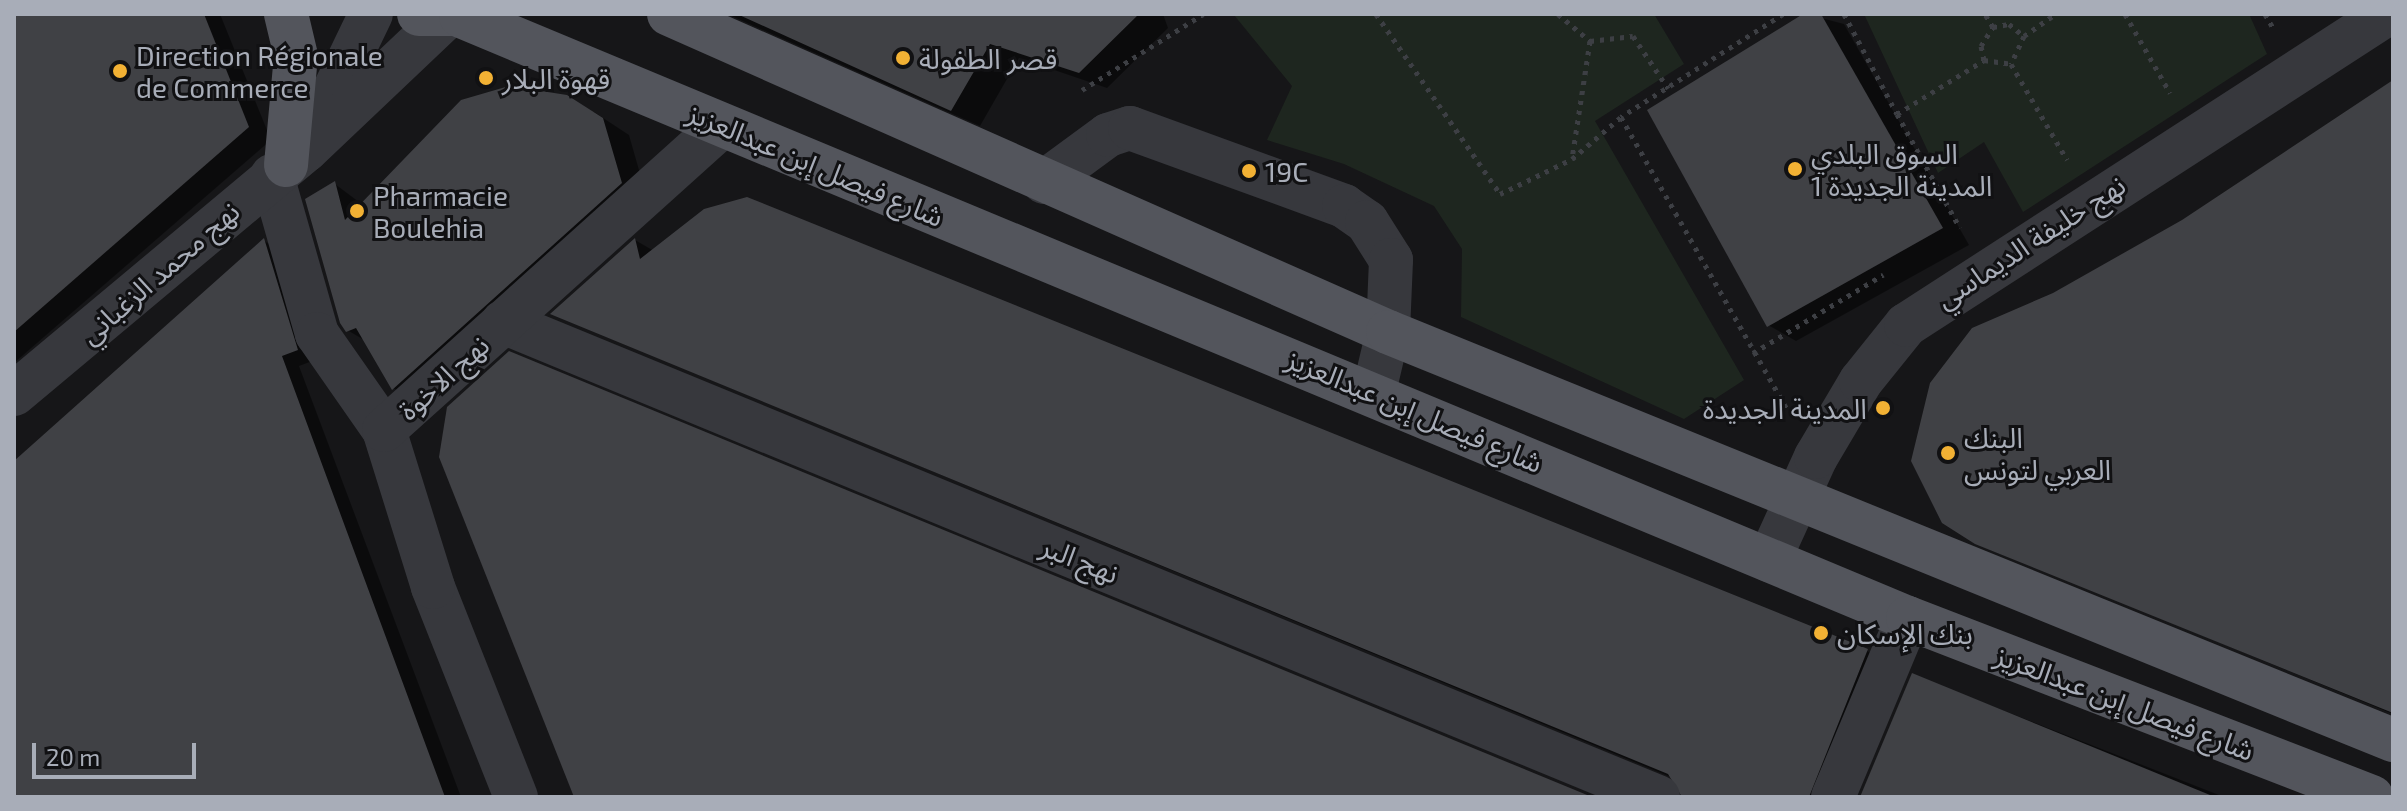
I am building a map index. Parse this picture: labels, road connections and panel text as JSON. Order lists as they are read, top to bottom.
{
  "streets": {
    "main road": ["شارع فيصل إبن عبدالعزيز"],
    "street": [
      "نهج خليفة الديماسي",
      "نهج محمد الزغباني",
      "نهج الاخوة",
      "نهج البر"
    ]
  },
  "crossings": [
    ["شارع فيصل إبن عبدالعزيز", "نهج خليفة الديماسي"],
    ["شارع فيصل إبن عبدالعزيز", "نهج محمد الزغباني"],
    ["شارع فيصل إبن عبدالعزيز", "نهج الاخوة"],
    ["نهج الاخوة", "نهج البر"]
  ],
  "places": [
    "قصر الطفولة",
    "Direction Régionale de Commerce",
    "قهوة البلار",
    "السوق البلدي المدينة الجديدة 1",
    "19C",
    "Pharmacie Boulehia",
    "المدينة الجديدة",
    "البنك العربي لتونس",
    "بنك الإسكان"
  ],
  "scale_bar": "20 m"
}
